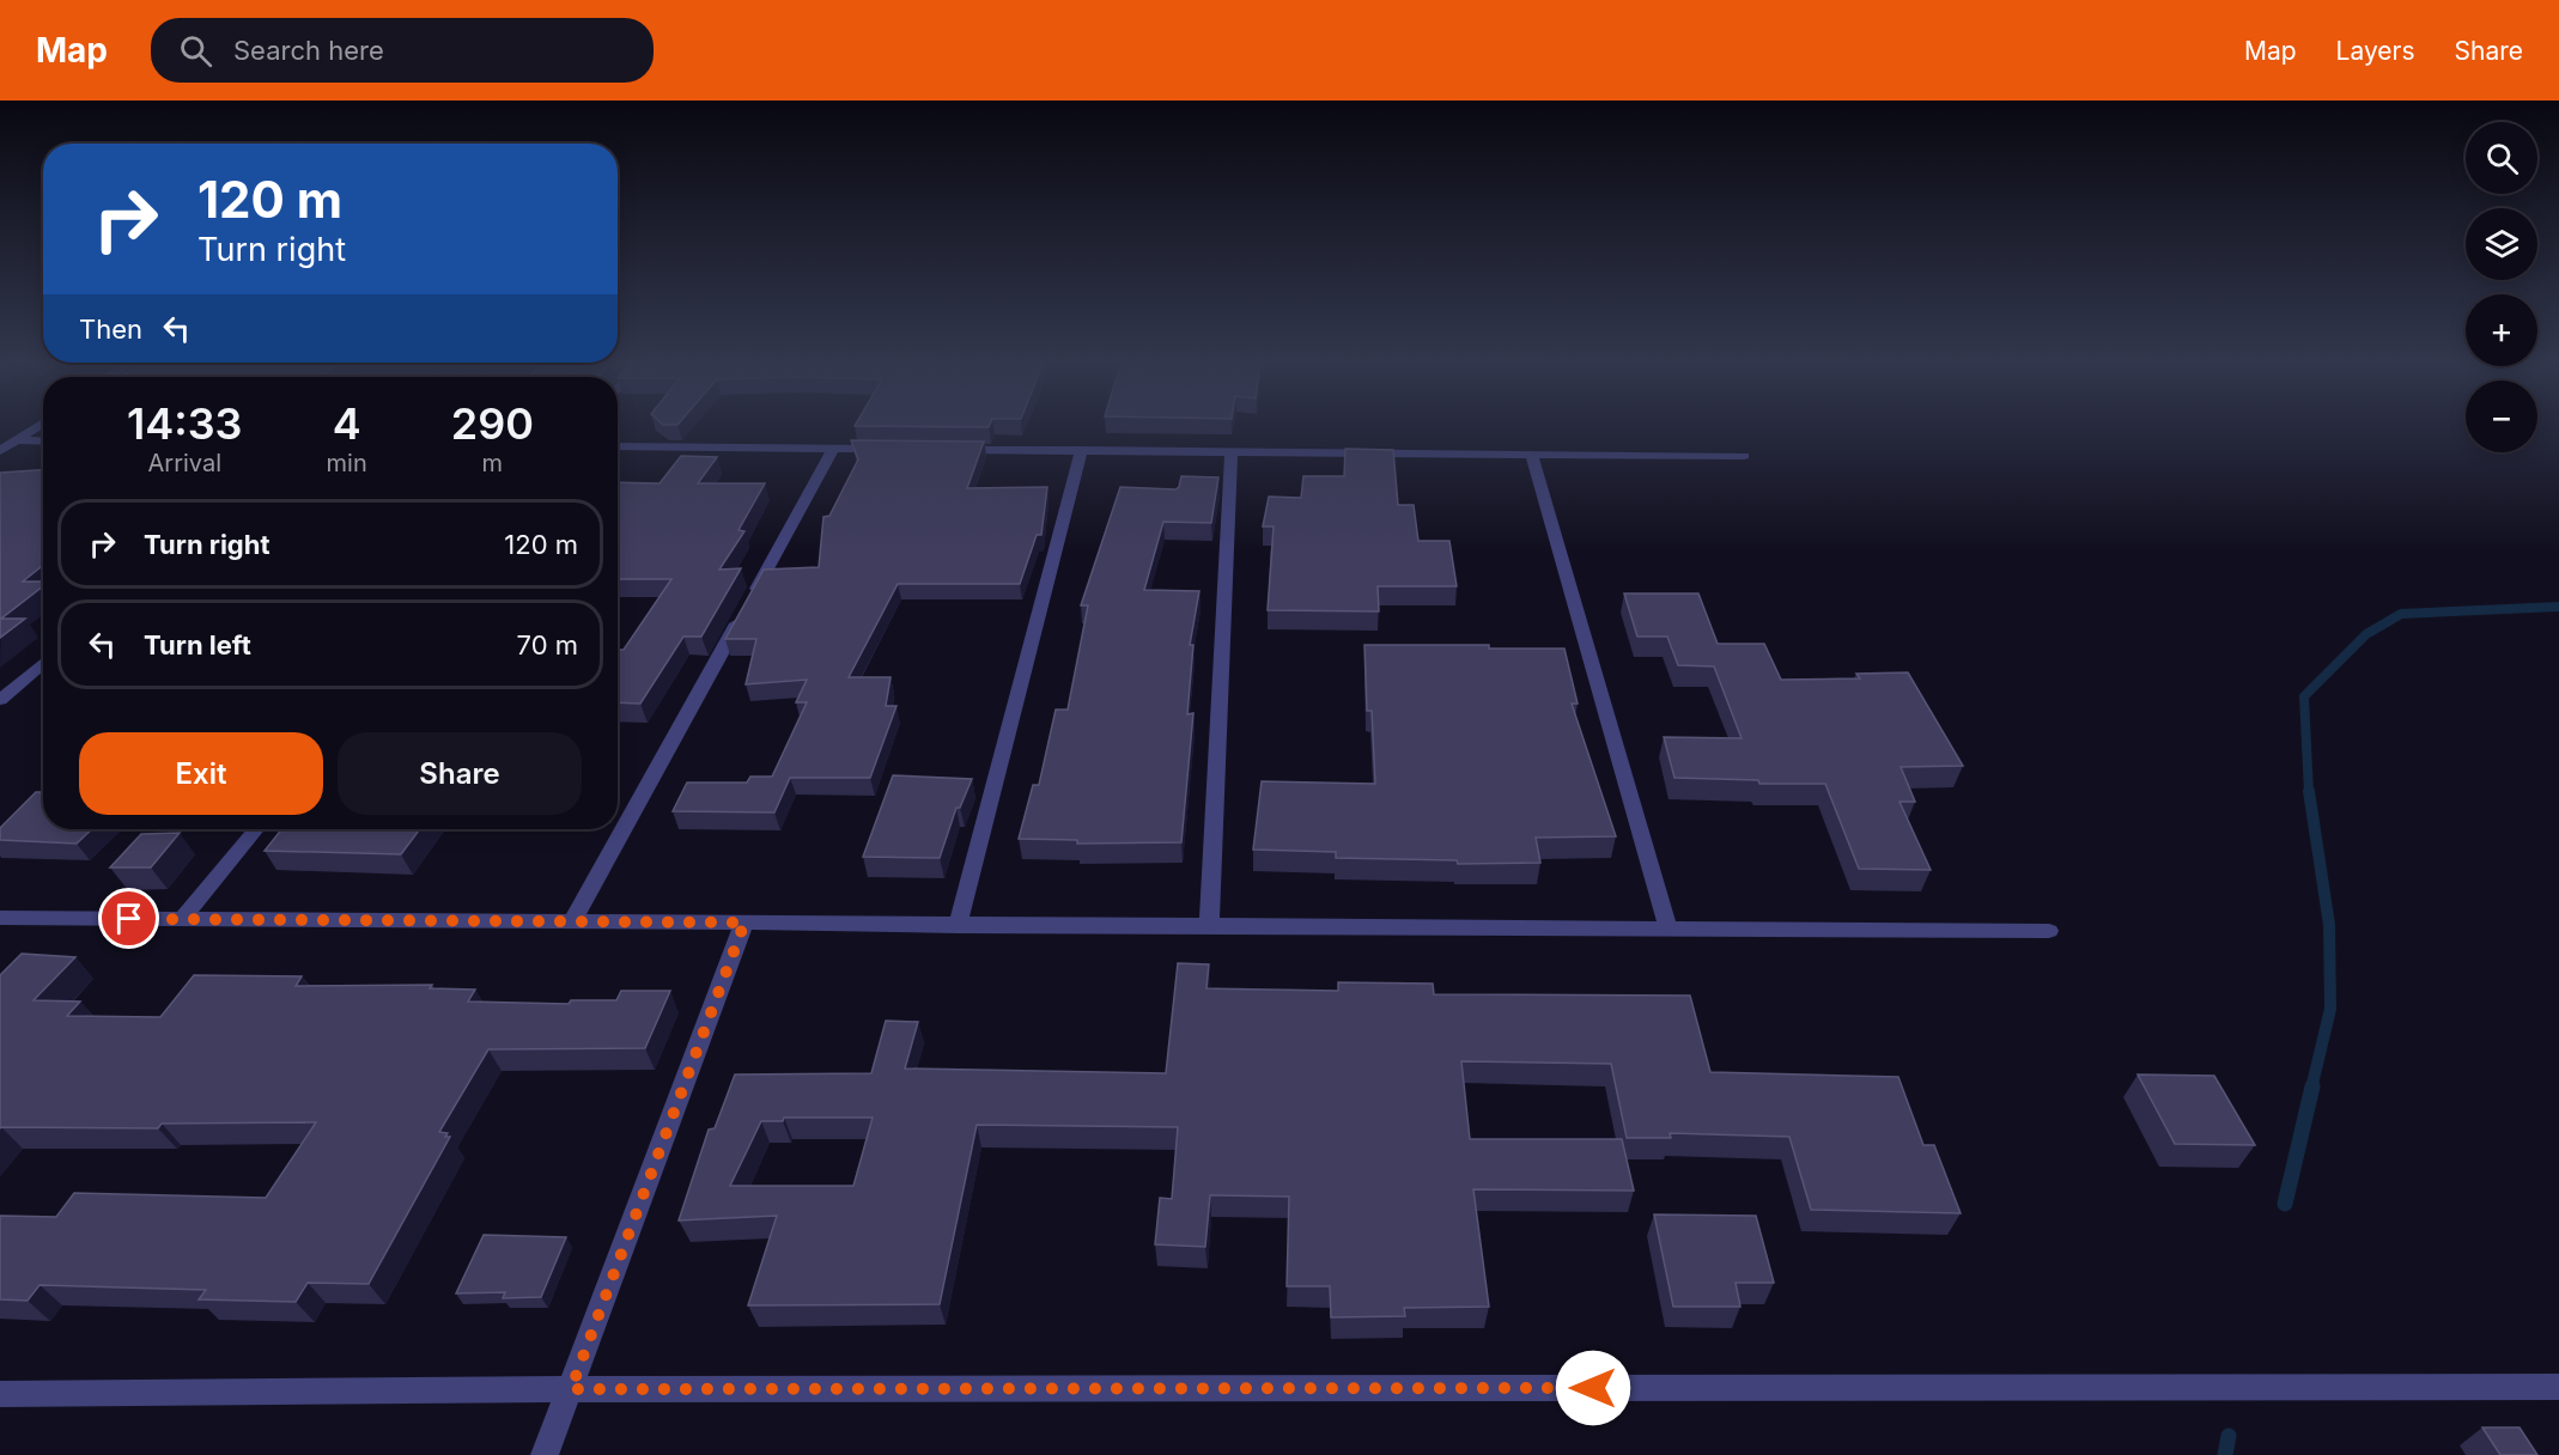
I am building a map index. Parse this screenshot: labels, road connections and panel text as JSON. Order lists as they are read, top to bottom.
{
  "page": {
    "header": "Map",
    "search": "Search here",
    "nav": ["Map", "Layers", "Share"],
    "map_buttons": ["+", "−"],
    "turn": ["120 m", "Turn right"],
    "then": "Then",
    "eta": [
      "14:33",
      "Arrival",
      "4",
      "min",
      "290",
      "m"
    ],
    "list": [
      {
        "name": "Turn right",
        "value": "120 m"
      },
      {
        "name": "Turn left",
        "value": "70 m"
      }
    ],
    "buttons": ["Exit", "Share"]
  }
}
